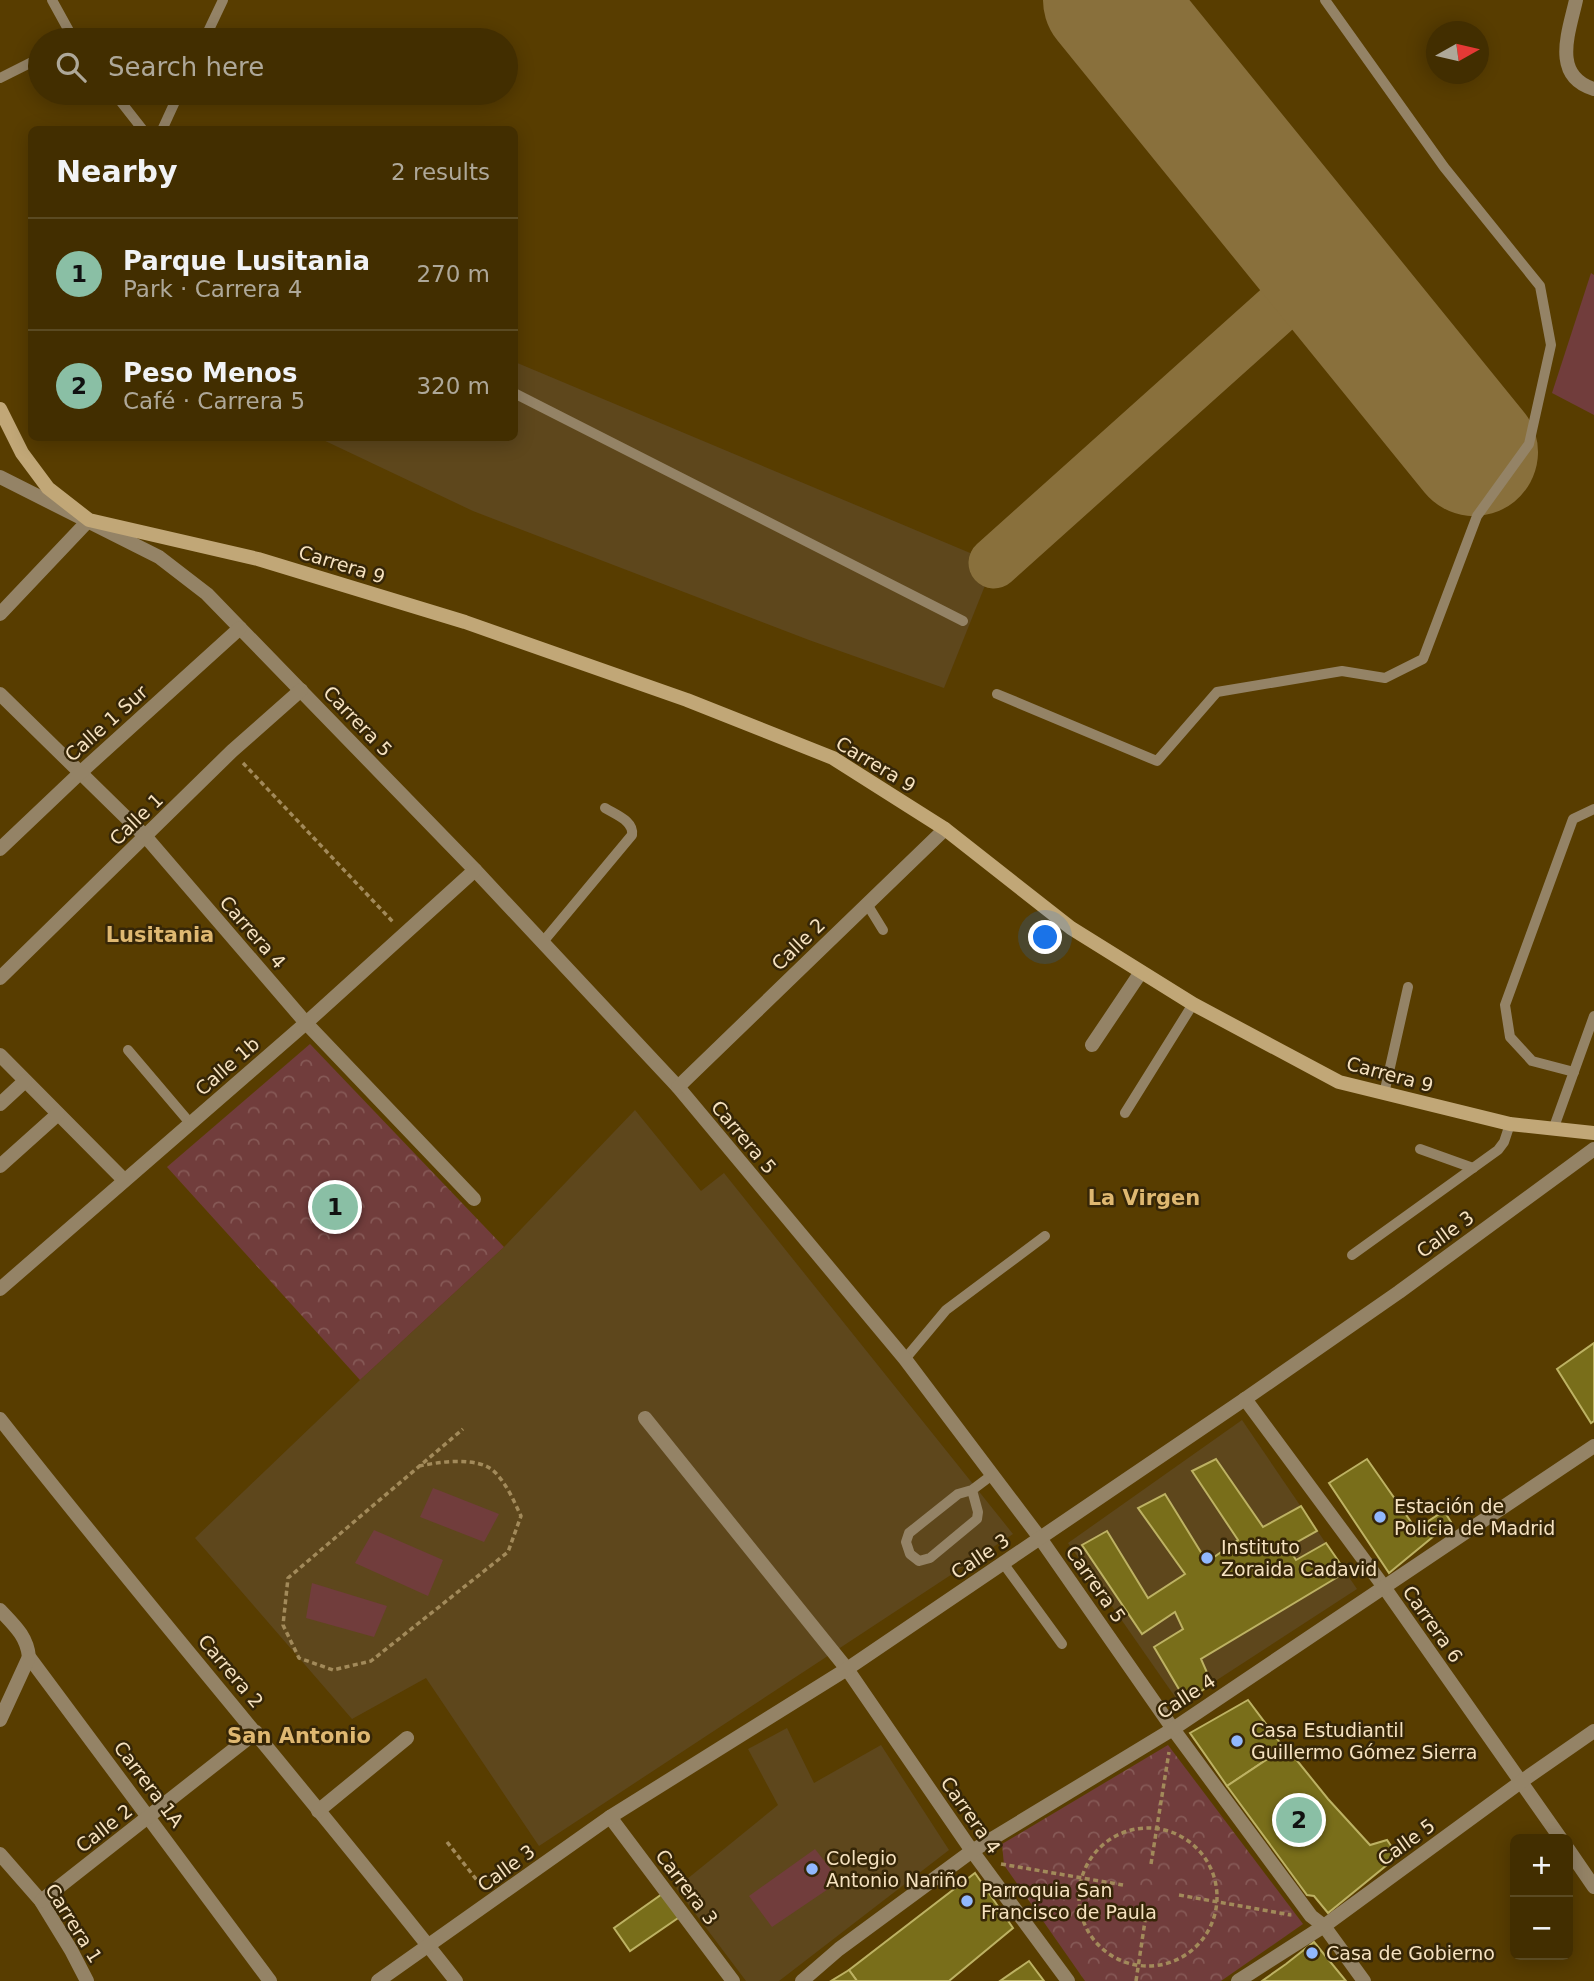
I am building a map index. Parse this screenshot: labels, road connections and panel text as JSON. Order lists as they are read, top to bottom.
{
  "streets": {
    "street": [
      "Carrera 9",
      "Carrera 5",
      "Calle 1 Sur",
      "Calle 1",
      "Carrera 4",
      "Calle 2",
      "Calle 1b",
      "Calle 3",
      "Carrera 6",
      "Carrera 2",
      "Calle 4",
      "Carrera 1A",
      "Calle 5",
      "Carrera 3",
      "Carrera 1"
    ]
  },
  "crossings": [
    ["Carrera 9", "Carrera 5"],
    ["Carrera 9", "Calle 2"],
    ["Carrera 5", "Calle 1 Sur"],
    ["Carrera 5", "Calle 1"],
    ["Carrera 5", "Calle 2"],
    ["Carrera 5", "Calle 1b"],
    ["Carrera 5", "Calle 3"],
    ["Carrera 5", "Calle 4"],
    ["Carrera 5", "Calle 5"],
    ["Calle 1 Sur", "Carrera 4"],
    ["Calle 1", "Carrera 4"],
    ["Carrera 4", "Calle 1b"],
    ["Carrera 4", "Calle 3"],
    ["Carrera 4", "Calle 4"],
    ["Calle 2", "Carrera 2"],
    ["Calle 2", "Carrera 1A"],
    ["Calle 2", "Carrera 1"],
    ["Calle 3", "Carrera 6"],
    ["Calle 3", "Carrera 2"],
    ["Calle 3", "Carrera 3"],
    ["Carrera 6", "Calle 4"],
    ["Carrera 6", "Calle 5"]
  ],
  "districts": ["Lusitania", "La Virgen", "San Antonio"],
  "places": [
    "Estación de Policia de Madrid",
    "Instituto Zoraida Cadavid",
    "Casa Estudiantil Guillermo Gómez Sierra",
    "Colegio Antonio Nariño",
    "Parroquia San Francisco de Paula",
    "Casa de Gobierno"
  ],
  "north": "right",
  "page": {
    "search": "Search here",
    "heading": ["Nearby", "2 results"],
    "list": [
      {
        "mark": "1",
        "name": "Parque Lusitania",
        "note": "Park · Carrera 4",
        "value": "270 m"
      },
      {
        "mark": "2",
        "name": "Peso Menos",
        "note": "Café · Carrera 5",
        "value": "320 m"
      }
    ],
    "pins": ["1", "2"],
    "map_buttons": ["+", "−"]
  }
}
